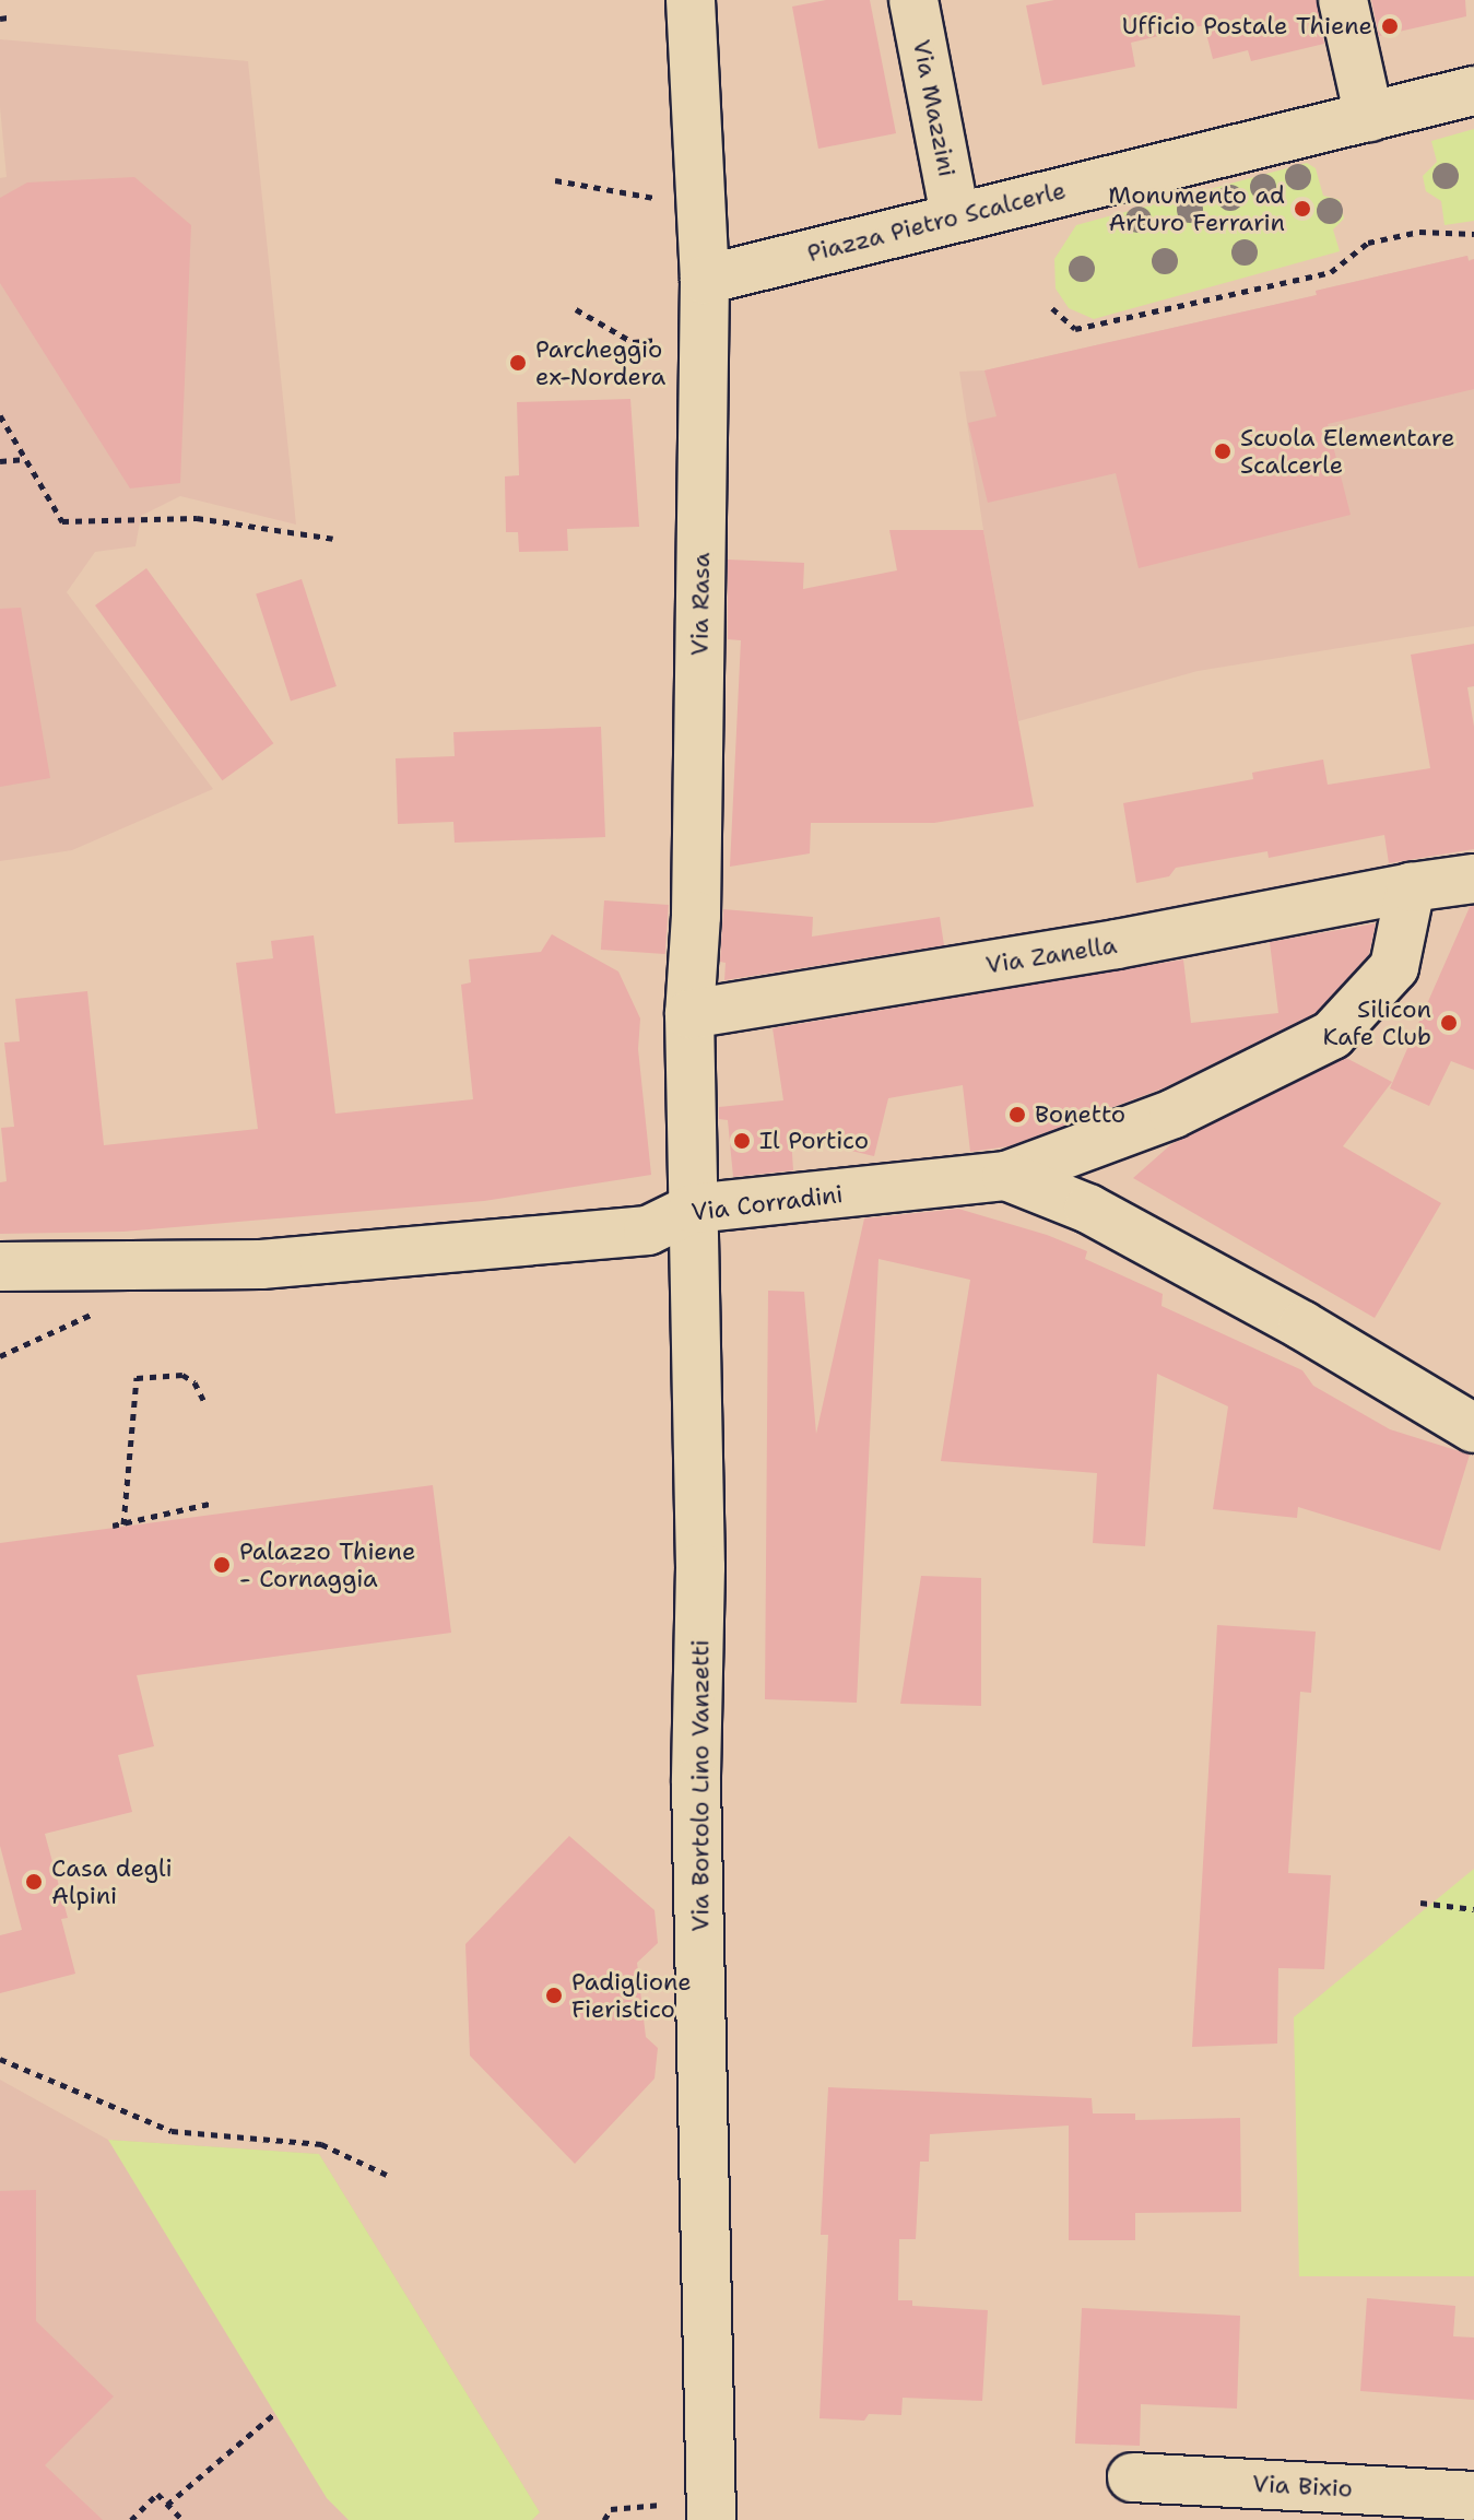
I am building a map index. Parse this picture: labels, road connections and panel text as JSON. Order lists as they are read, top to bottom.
{
  "streets": {
    "street": [
      "Via Mazzini",
      "Piazza Pietro Scalcerle",
      "Via Rasa",
      "Via Zanella",
      "Via Corradini",
      "Via Bortolo Lino Vanzetti",
      "Via Bixio"
    ]
  },
  "crossings": [
    ["Via Mazzini", "Piazza Pietro Scalcerle"],
    ["Piazza Pietro Scalcerle", "Via Rasa"],
    ["Via Rasa", "Via Zanella"],
    ["Via Rasa", "Via Corradini"],
    ["Via Rasa", "Via Bortolo Lino Vanzetti"],
    ["Via Corradini", "Via Bortolo Lino Vanzetti"]
  ],
  "places": [
    "Ufficio Postale Thiene",
    "Monumento ad Arturo Ferrarin",
    "Parcheggio ex-Nordera",
    "Scuola Elementare Scalcerle",
    "Silicon Kafe Club",
    "Bonetto",
    "Il Portico",
    "Palazzo Thiene - Cornaggia",
    "Casa degli Alpini",
    "Padiglione Fieristico"
  ]
}
